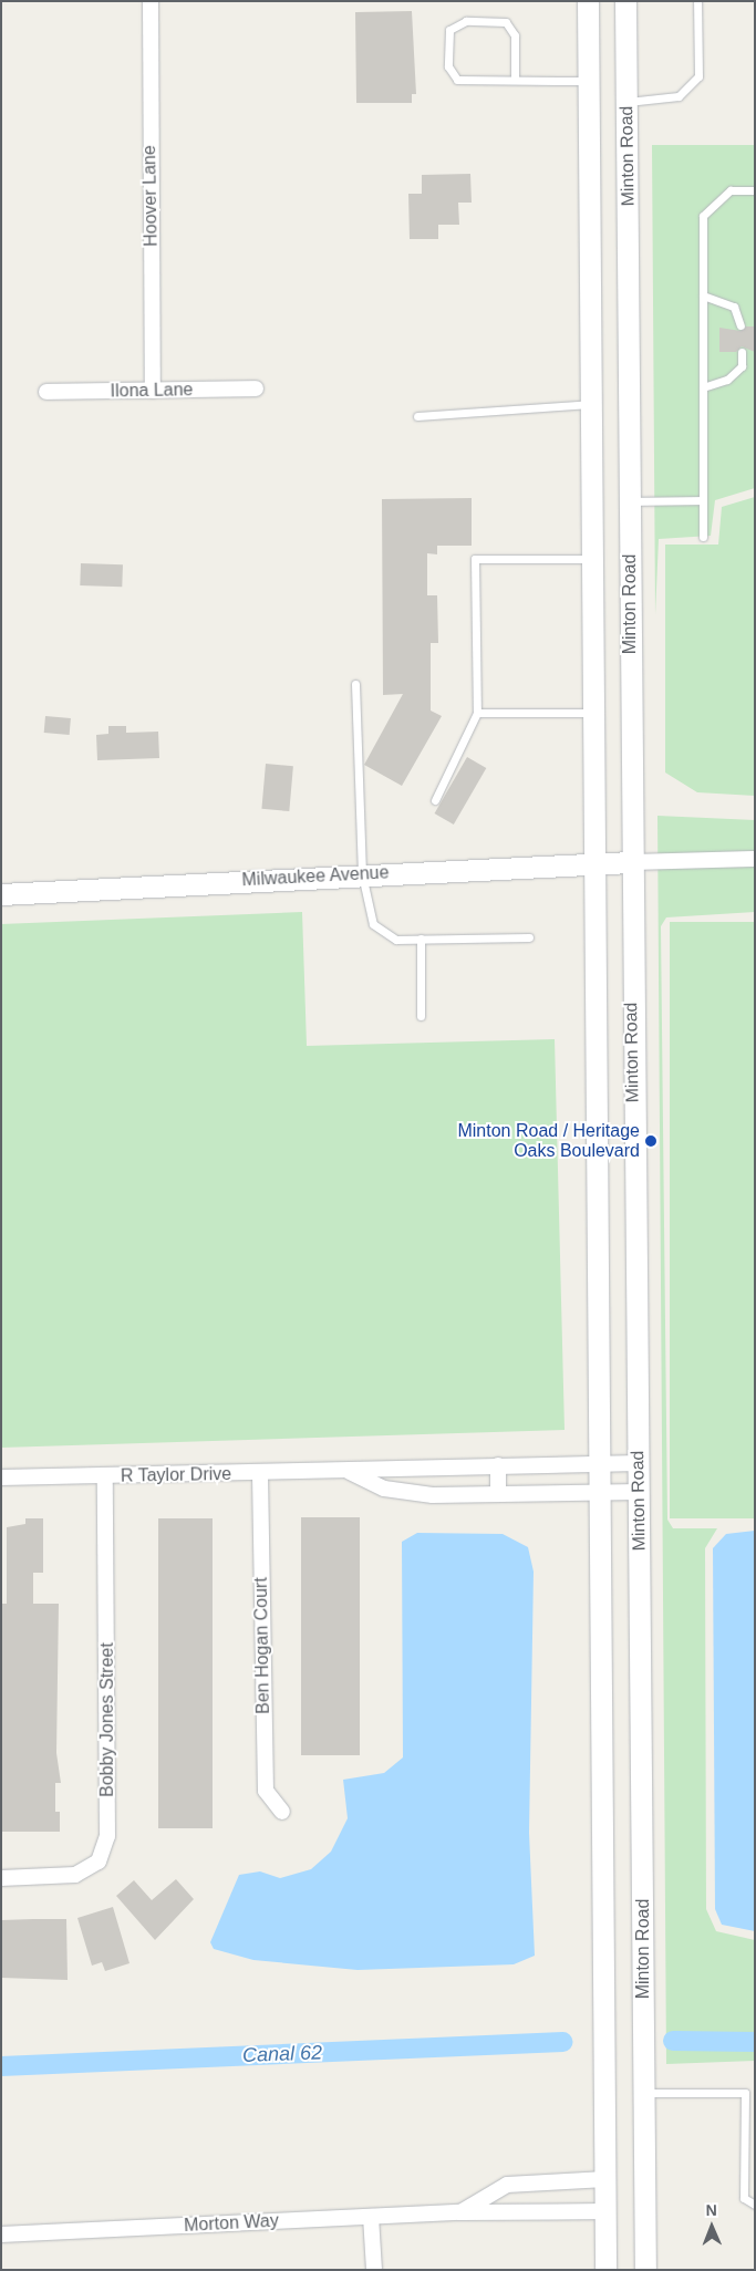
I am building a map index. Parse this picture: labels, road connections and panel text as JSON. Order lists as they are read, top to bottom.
{
  "streets": {
    "main road": ["Minton Road", "Milwaukee Avenue"],
    "street": [
      "Hoover Lane",
      "Ilona Lane",
      "R Taylor Drive",
      "Ben Hogan Court",
      "Bobby Jones Street",
      "Morton Way"
    ]
  },
  "crossings": [
    ["Minton Road", "Milwaukee Avenue"],
    ["Minton Road", "R Taylor Drive"],
    ["Minton Road", "Morton Way"],
    ["Hoover Lane", "Ilona Lane"],
    ["R Taylor Drive", "Ben Hogan Court"],
    ["R Taylor Drive", "Bobby Jones Street"]
  ],
  "water": ["Canal 62"],
  "places": ["Minton Road / Heritage Oaks Boulevard"],
  "north": "top"
}
